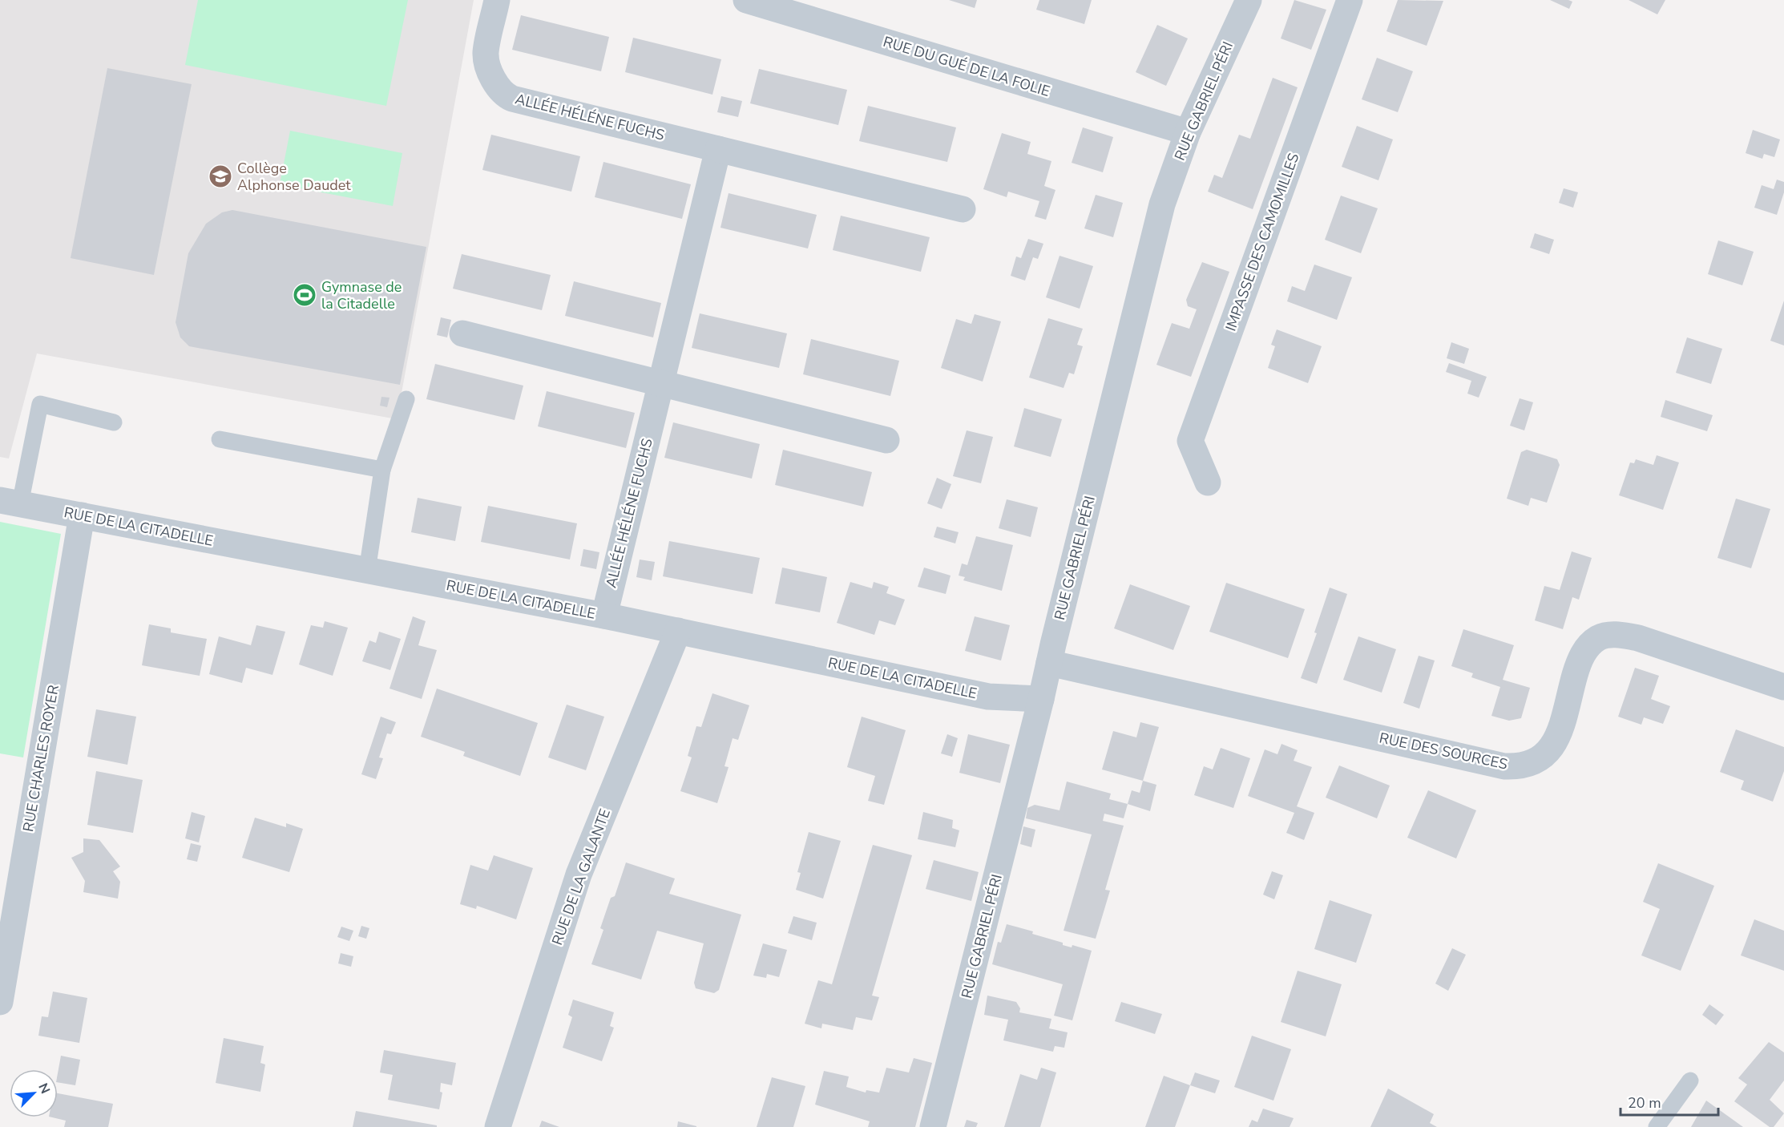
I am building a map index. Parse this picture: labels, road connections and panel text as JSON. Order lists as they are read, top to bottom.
{
  "streets": {
    "street": [
      "RUE DU GUÉ DE LA FOLIE",
      "RUE GABRIEL PÉRI",
      "ALLÉE HÉLÉNE FUCHS",
      "IMPASSE DES CAMOMILLES",
      "RUE DE LA CITADELLE",
      "RUE DES SOURCES",
      "RUE CHARLES ROYER",
      "RUE DE LA GALANTE"
    ]
  },
  "crossings": [
    ["RUE DU GUÉ DE LA FOLIE", "RUE GABRIEL PÉRI"],
    ["RUE GABRIEL PÉRI", "RUE DE LA CITADELLE"],
    ["RUE GABRIEL PÉRI", "RUE DES SOURCES"],
    ["ALLÉE HÉLÉNE FUCHS", "RUE DE LA CITADELLE"],
    ["RUE DE LA CITADELLE", "RUE CHARLES ROYER"],
    ["RUE DE LA CITADELLE", "RUE DE LA GALANTE"]
  ],
  "places": {
    "school or university": ["Collège Alphonse Daudet"],
    "sports": ["Gymnase de la Citadelle"]
  },
  "scale_bar": "20 m",
  "north": "top right"
}
